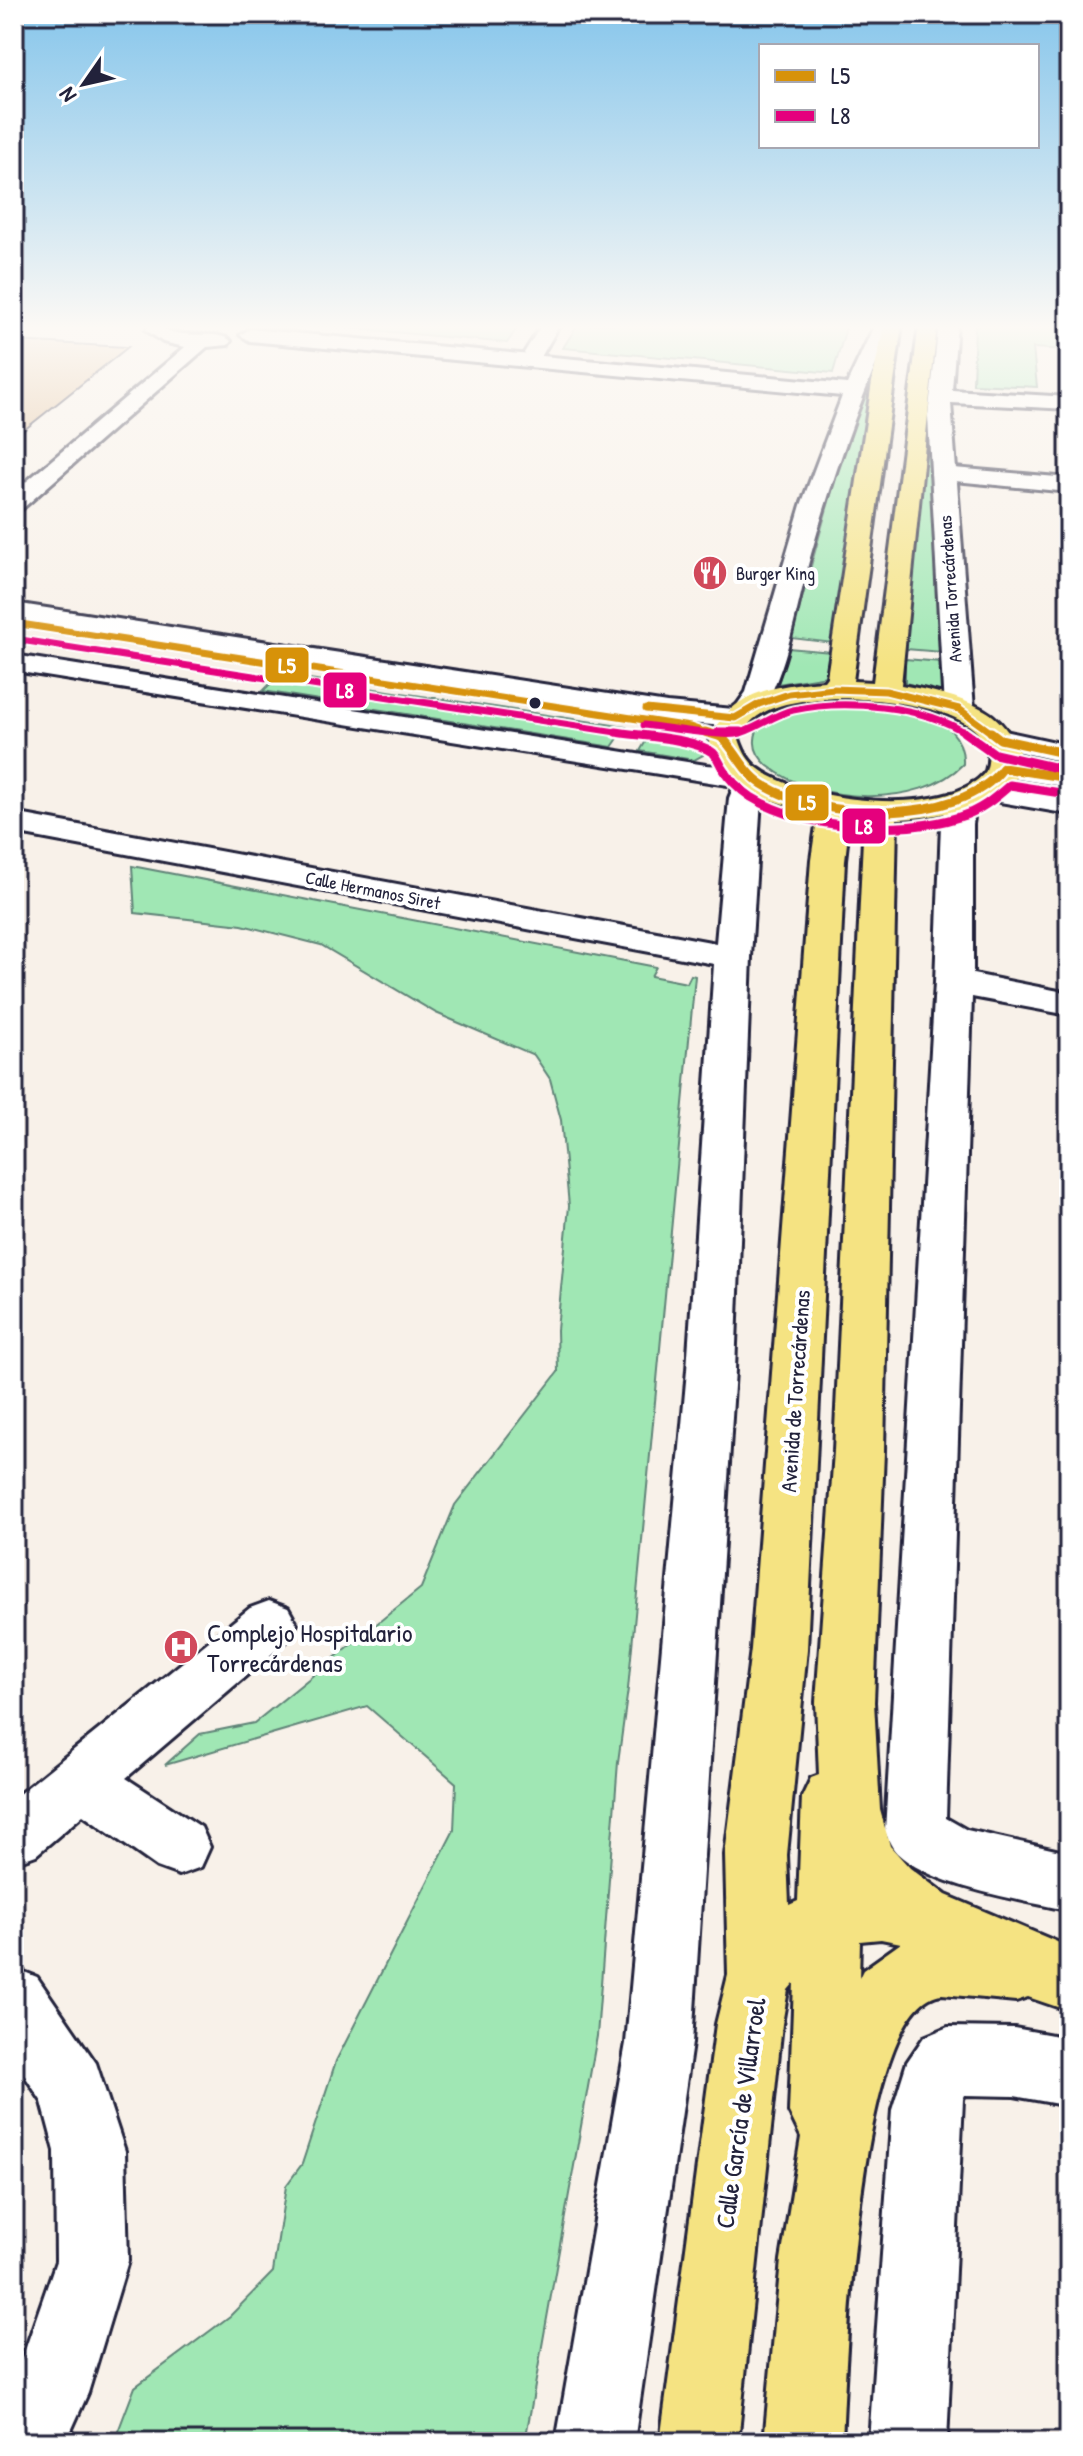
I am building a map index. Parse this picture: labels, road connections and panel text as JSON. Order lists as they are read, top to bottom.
{
  "streets": {
    "main road": ["Avenida Torrecárdenas", "Avenida de Torrecárdenas", "Calle García de Villarroel"],
    "street": ["Calle Hermanos Siret"]
  },
  "crossings": [
    ["Avenida de Torrecárdenas", "Calle García de Villarroel"]
  ],
  "places": {
    "restaurant": ["Burger King"],
    "hospital": ["Complejo Hospitalario Torrecárdenas"]
  },
  "lines": ["transit line L5", "transit line L8"],
  "legend": ["L5", "L8"],
  "north": "bottom left"
}
